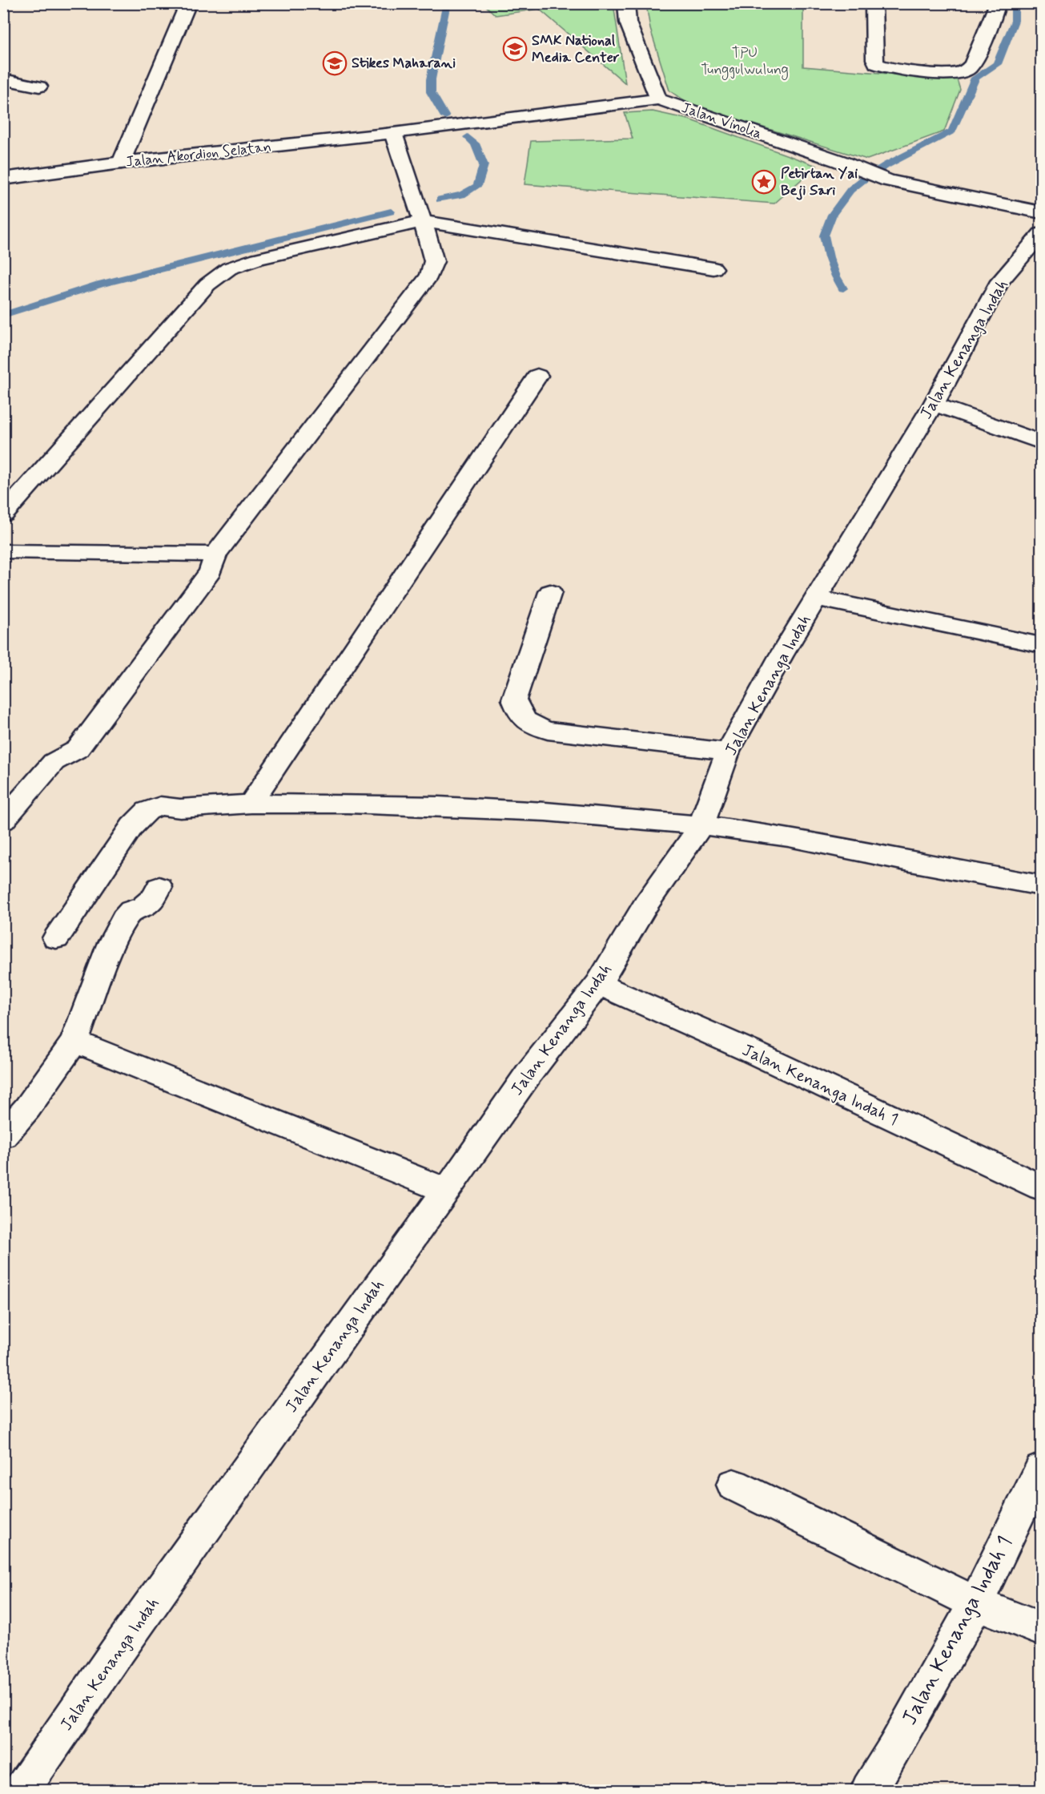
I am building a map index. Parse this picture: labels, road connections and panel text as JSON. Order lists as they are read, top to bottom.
{
  "streets": {
    "street": [
      "Jalan Vinolia",
      "Jalan Akordion Selatan",
      "Jalan Kenanga Indah",
      "Jalan Kenanga Indah 1"
    ]
  },
  "crossings": [
    ["Jalan Vinolia", "Jalan Akordion Selatan"],
    ["Jalan Kenanga Indah", "Jalan Kenanga Indah 1"]
  ],
  "parks": ["TPU Tunggulwulung"],
  "places": {
    "school or university": ["SMK National Media Center", "Stikes Maharani"],
    "place": ["Petirtan Yai Beji Sari"]
  }
}
